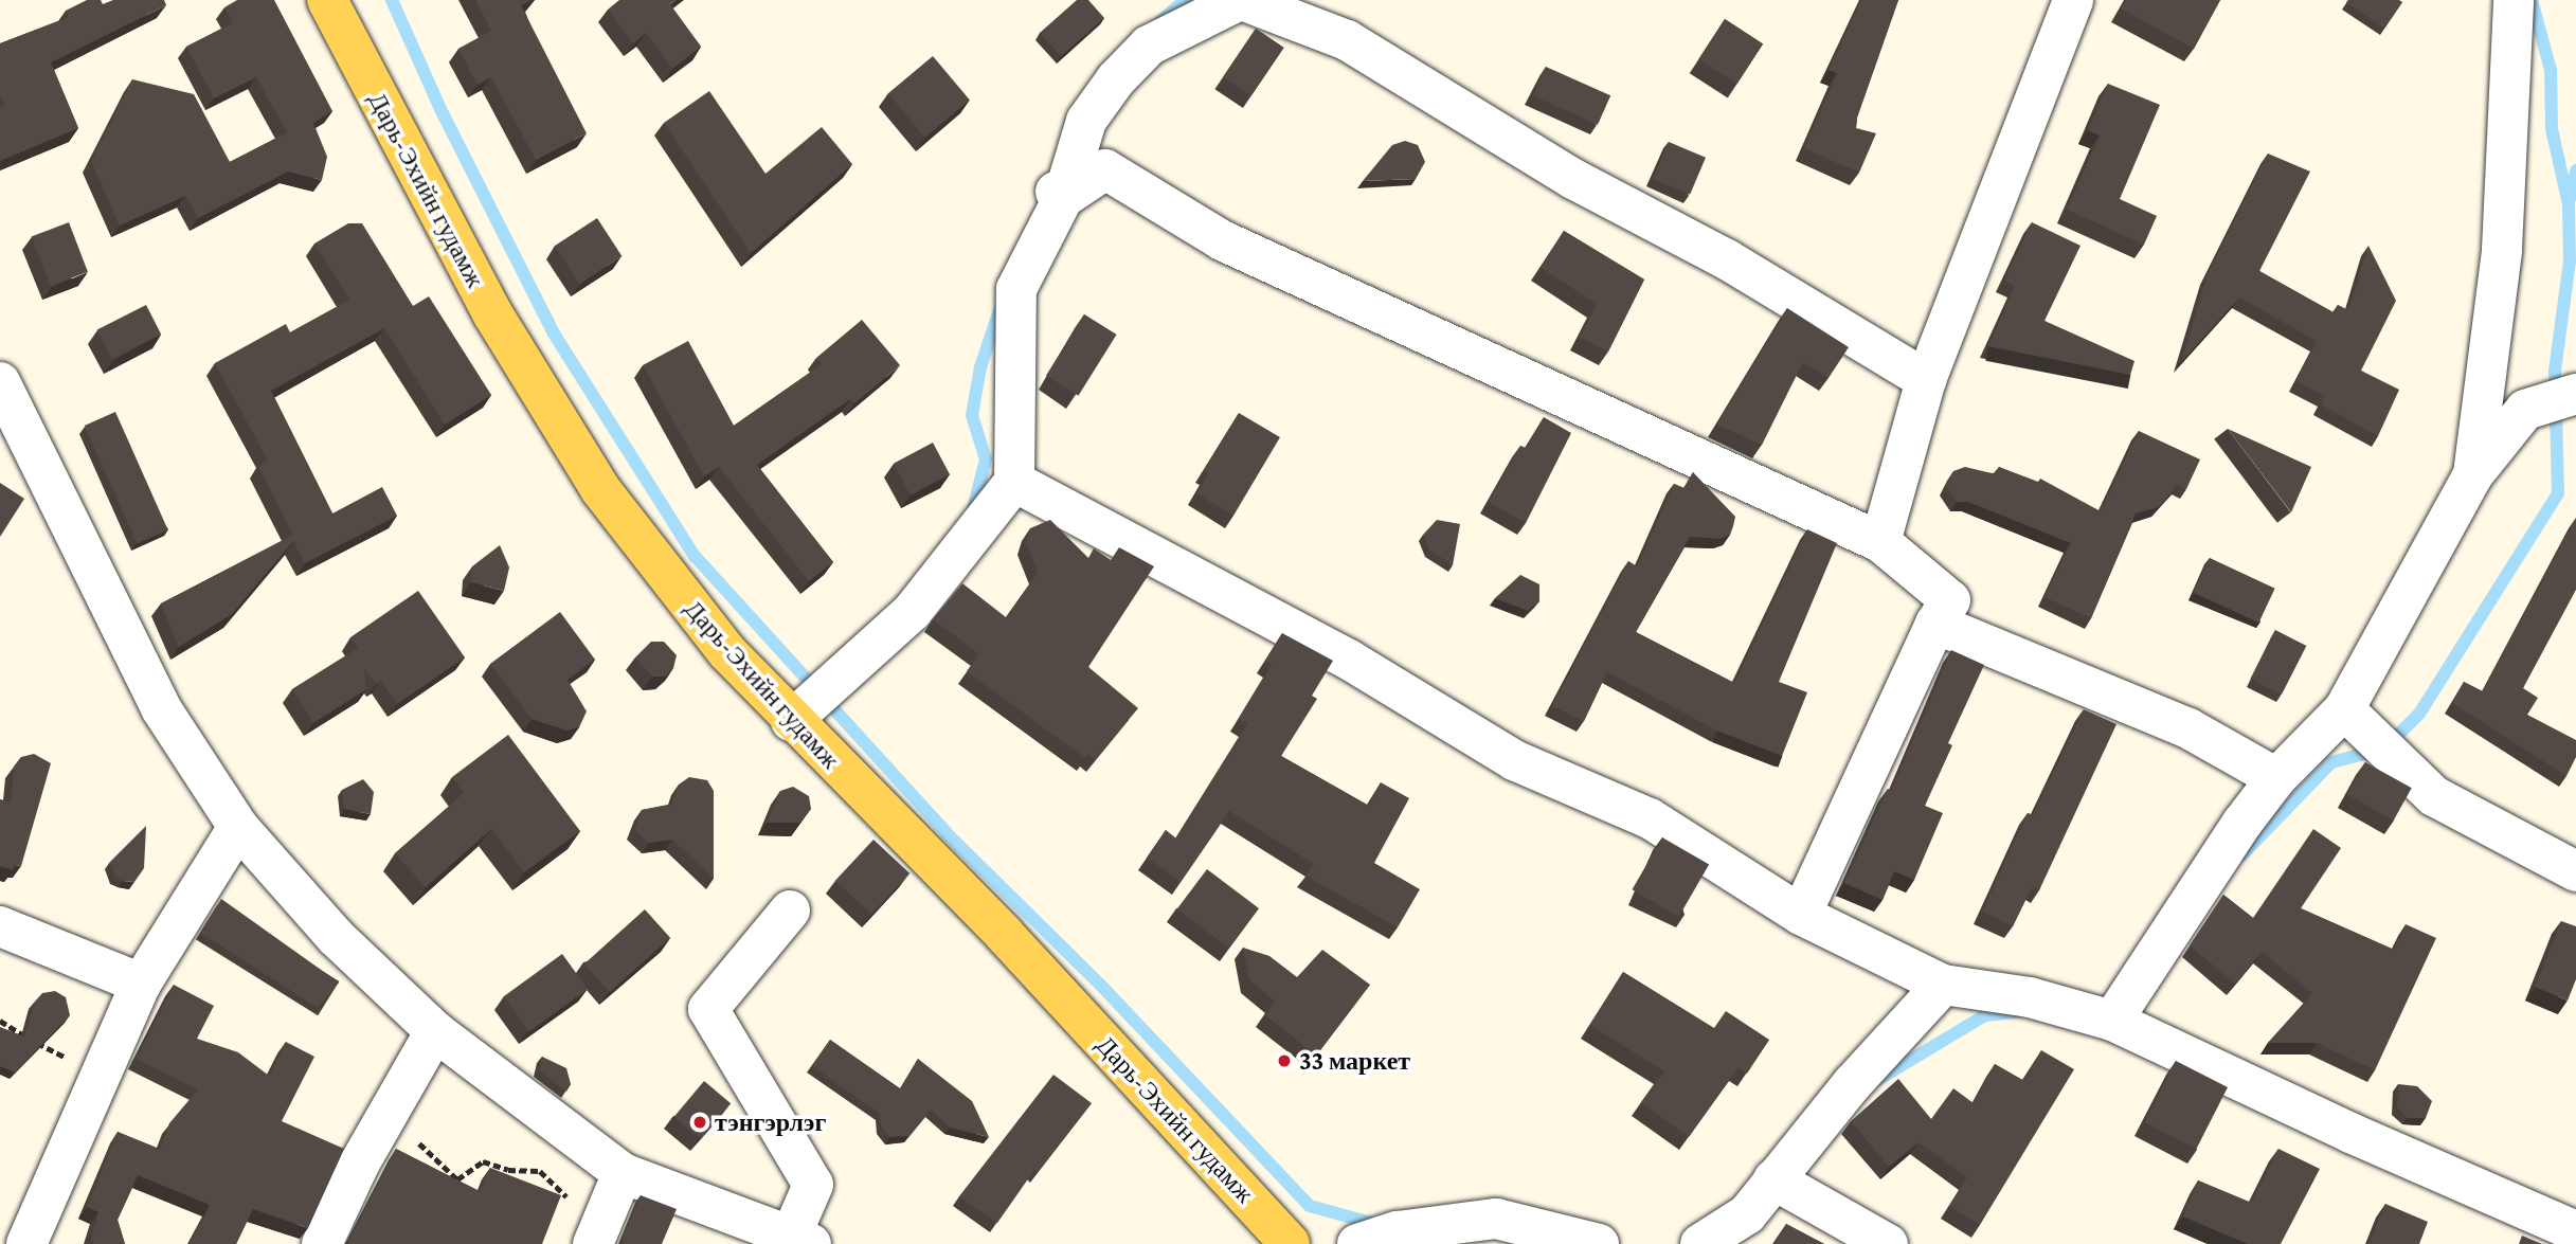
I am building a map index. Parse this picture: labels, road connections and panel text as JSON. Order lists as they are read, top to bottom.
{
  "streets": {
    "main road": ["Дарь-Эхийн гудамж"]
  },
  "places": ["33 маркет", "тэнгэрлэг"]
}
